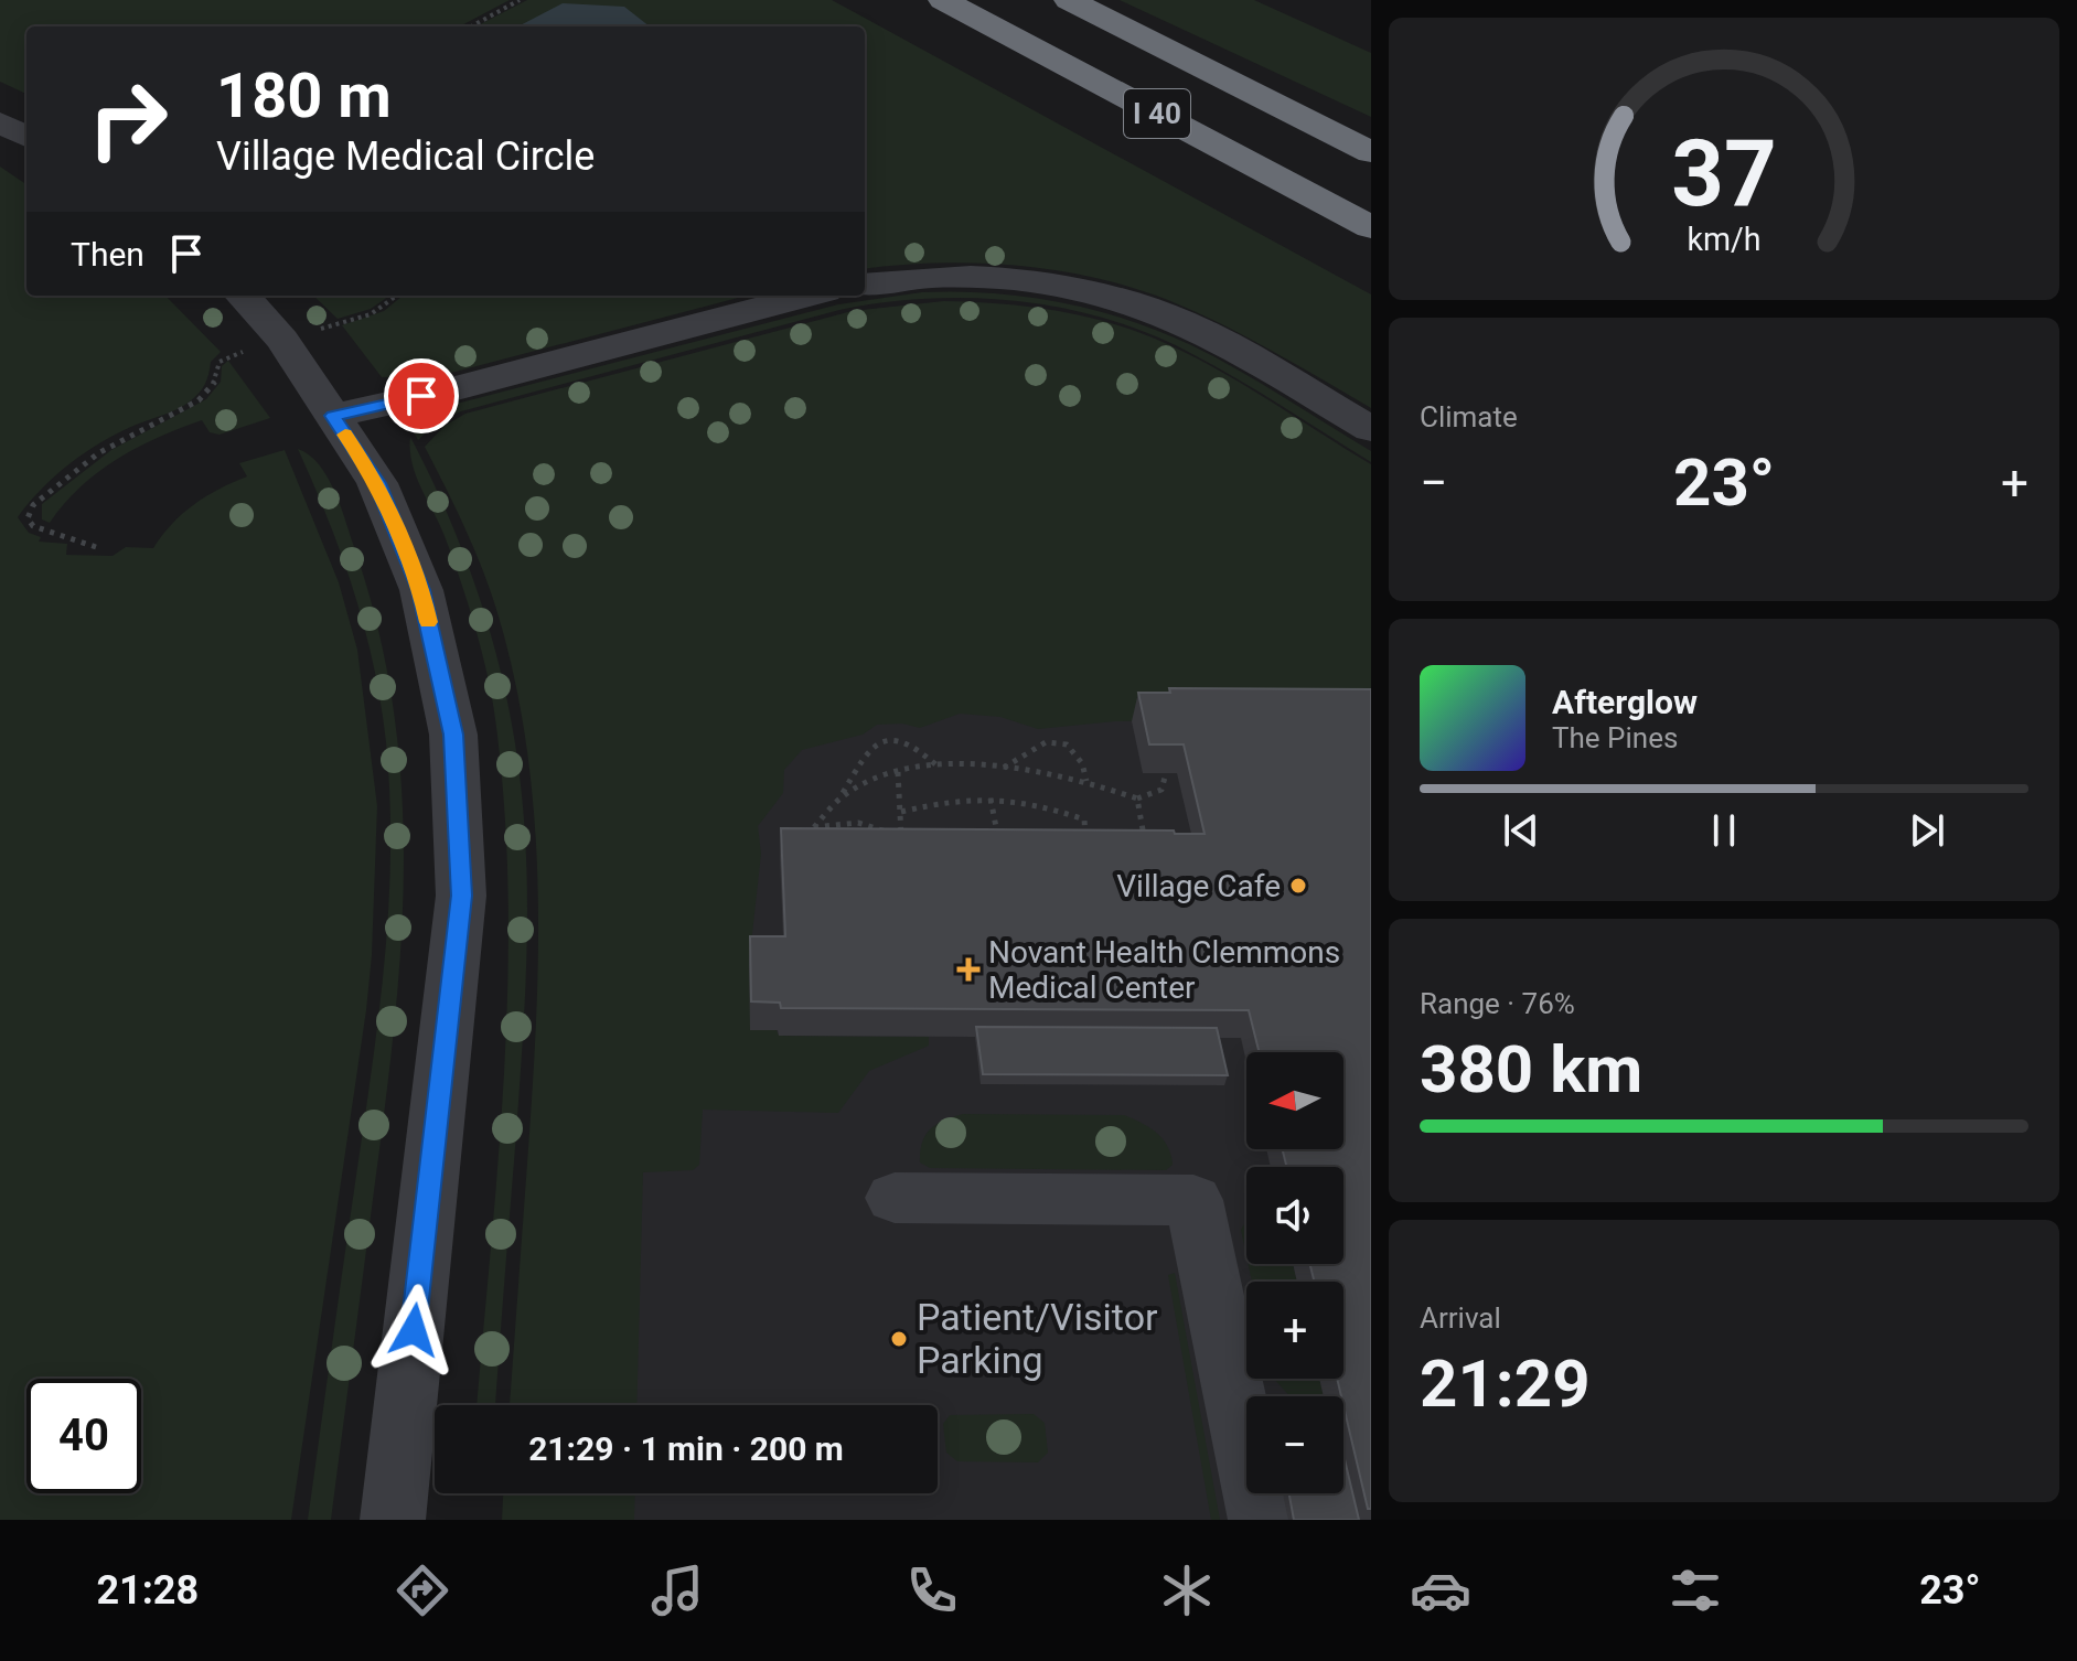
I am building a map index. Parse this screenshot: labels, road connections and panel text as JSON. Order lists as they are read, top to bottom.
{
  "streets": {
    "highway": ["I 40"]
  },
  "places": {
    "other": ["Village Cafe", "Patient/Visitor Parking"],
    "health": ["Novant Health Clemmons Medical Center"]
  },
  "north": "left",
  "page": {
    "turn": ["180 m", "Village Medical Circle"],
    "then": "Then",
    "tile": [
      "Climate",
      ["Range · 76%", "380 km"],
      ["Arrival", "21:29"]
    ],
    "heat": ["−", "23°", "+"],
    "song": ["Afterglow", "The Pines"],
    "map_buttons": ["+", "−"],
    "limit": "40",
    "trip": "21:29 · 1 min · 200 m",
    "tabs": ["21:28", "23°"],
    "gauge": ["37", "km/h"]
  }
}
